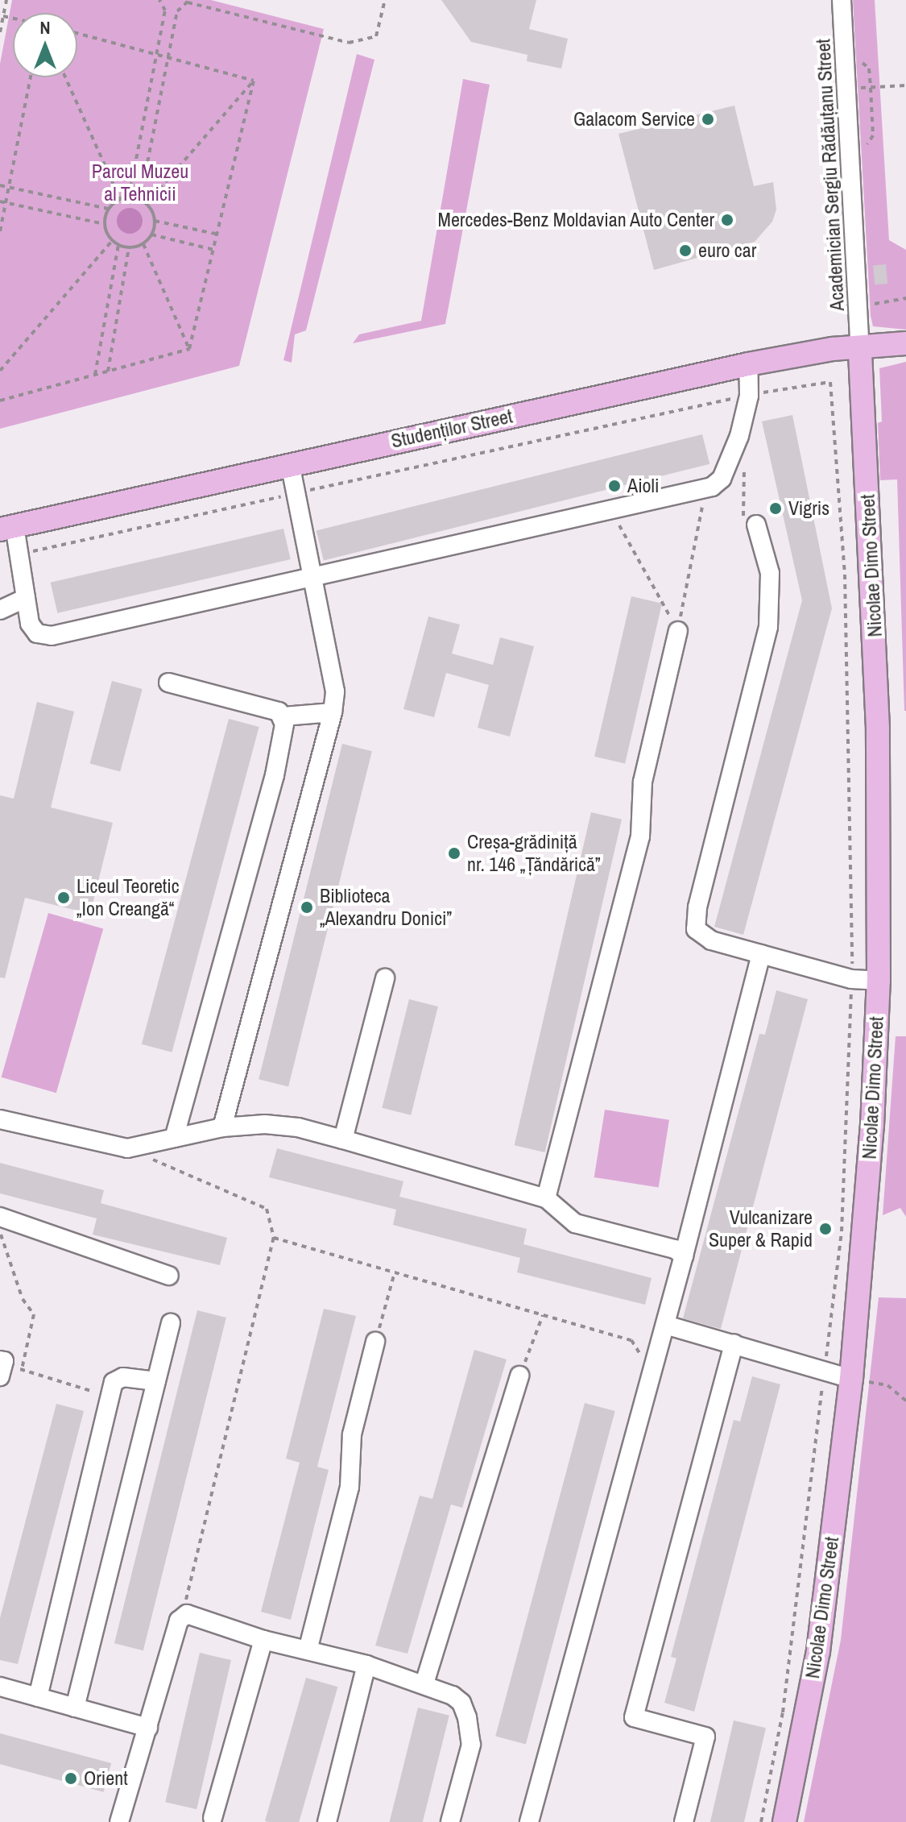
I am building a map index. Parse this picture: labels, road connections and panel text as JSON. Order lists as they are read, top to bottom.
{
  "streets": {
    "main road": ["Studenților Street", "Nicolae Dimo Street"],
    "street": ["Academician Sergiu Rădăuțanu Street"]
  },
  "crossings": [
    ["Academician Sergiu Rădăuțanu Street", "Studenților Street"],
    ["Academician Sergiu Rădăuțanu Street", "Nicolae Dimo Street"],
    ["Studenților Street", "Nicolae Dimo Street"]
  ],
  "parks": ["Parcul Muzeu al Tehnicii"],
  "places": [
    "Galacom Service",
    "Mercedes-Benz Moldavian Auto Center",
    "euro car",
    "Aioli",
    "Vigris",
    "Creșa-grădiniță nr. 146 „Țăndărică”",
    "Liceul Teoretic „Ion Creangă“",
    "Biblioteca „Alexandru Donici”",
    "Vulcanizare Super & Rapid",
    "Orient"
  ],
  "north": "top"
}
